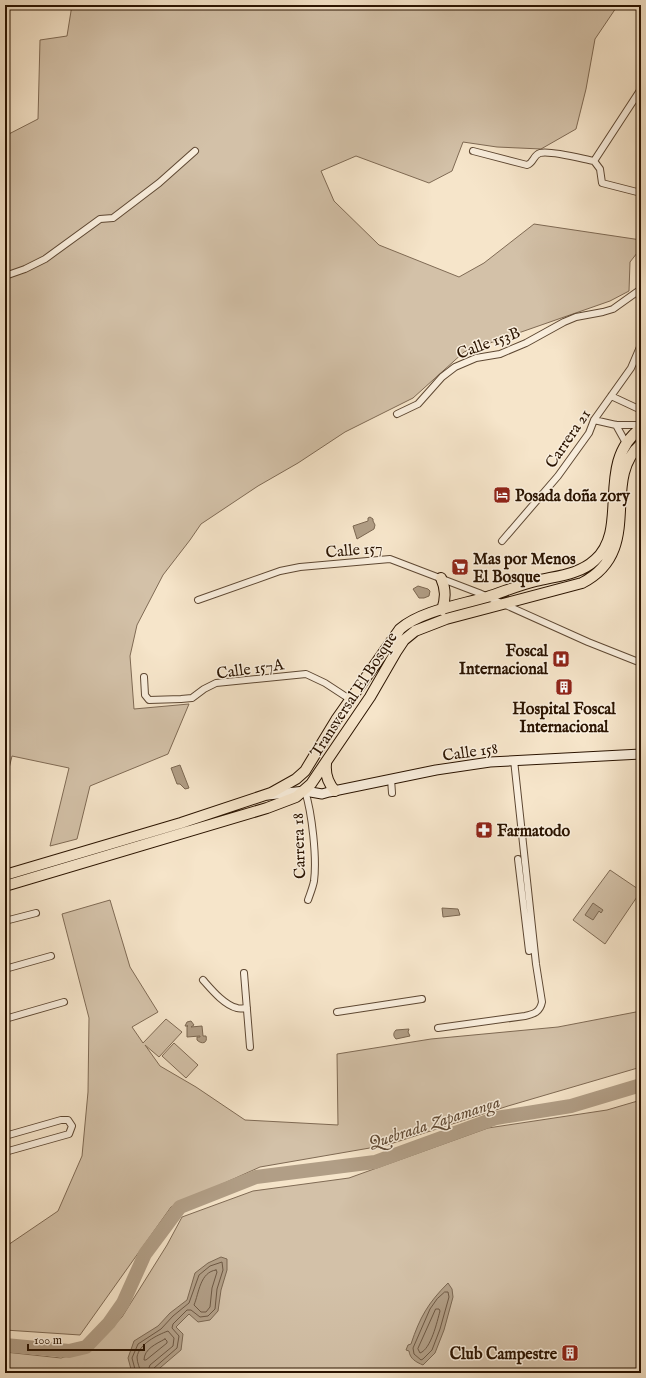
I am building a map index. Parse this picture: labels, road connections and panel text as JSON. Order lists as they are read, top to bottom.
{
  "streets": {
    "main road": ["Transversal El Bosque"],
    "street": [
      "Calle 153B",
      "Carrera 21",
      "Calle 157",
      "Calle 157A",
      "Calle 158",
      "Carrera 18"
    ]
  },
  "crossings": [
    ["Calle 157", "Transversal El Bosque"],
    ["Calle 157A", "Transversal El Bosque"],
    ["Transversal El Bosque", "Calle 158"],
    ["Transversal El Bosque", "Carrera 18"],
    ["Calle 158", "Carrera 18"]
  ],
  "water": ["Quebrada Zapamanga"],
  "places": {
    "hotel": ["Posada doña zory"],
    "supermarket": ["Mas por Menos El Bosque"],
    "hospital": ["Foscal Internacional"],
    "building": ["Hospital Foscal Internacional", "Club Campestre"],
    "pharmacy": ["Farmatodo"]
  },
  "scale_bar": "100 m"
}
